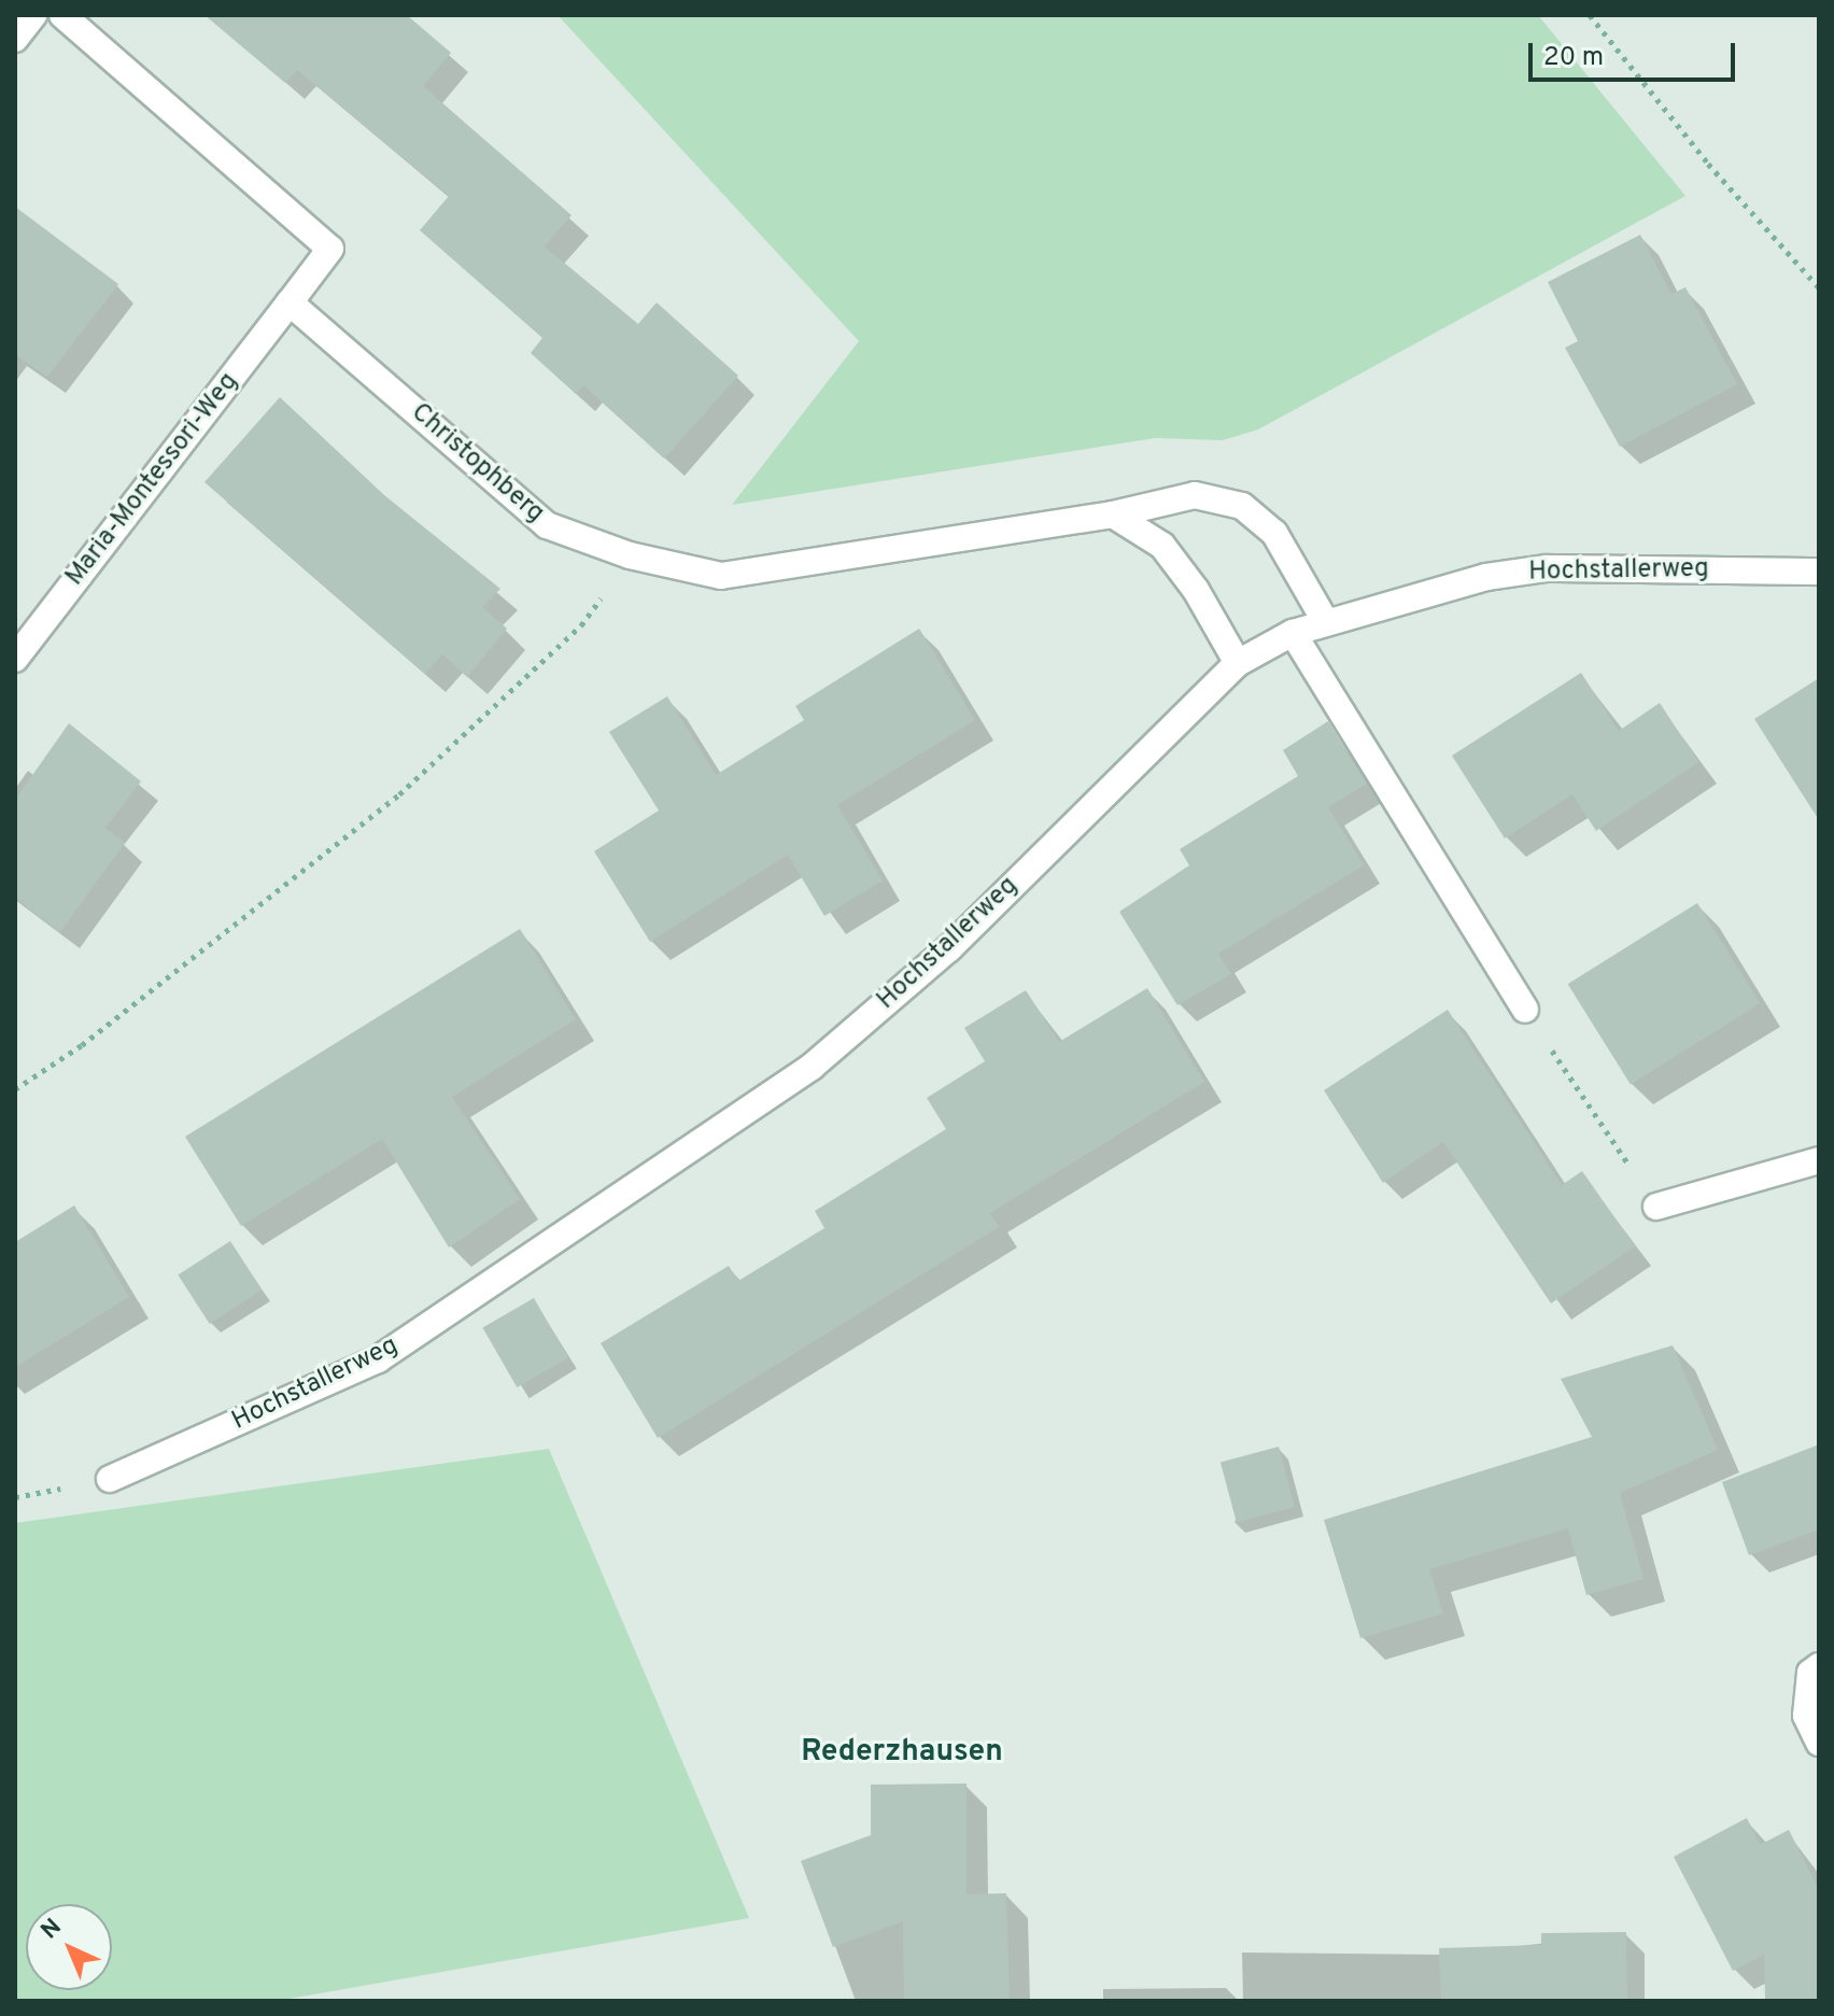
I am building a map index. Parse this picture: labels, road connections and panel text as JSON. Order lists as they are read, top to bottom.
{
  "streets": {
    "street": ["Christophberg", "Maria-Montessori-Weg", "Hochstallerweg"]
  },
  "crossings": [
    ["Christophberg", "Maria-Montessori-Weg"],
    ["Christophberg", "Hochstallerweg"]
  ],
  "districts": ["Rederzhausen"],
  "scale_bar": "20 m",
  "north": "top left"
}
